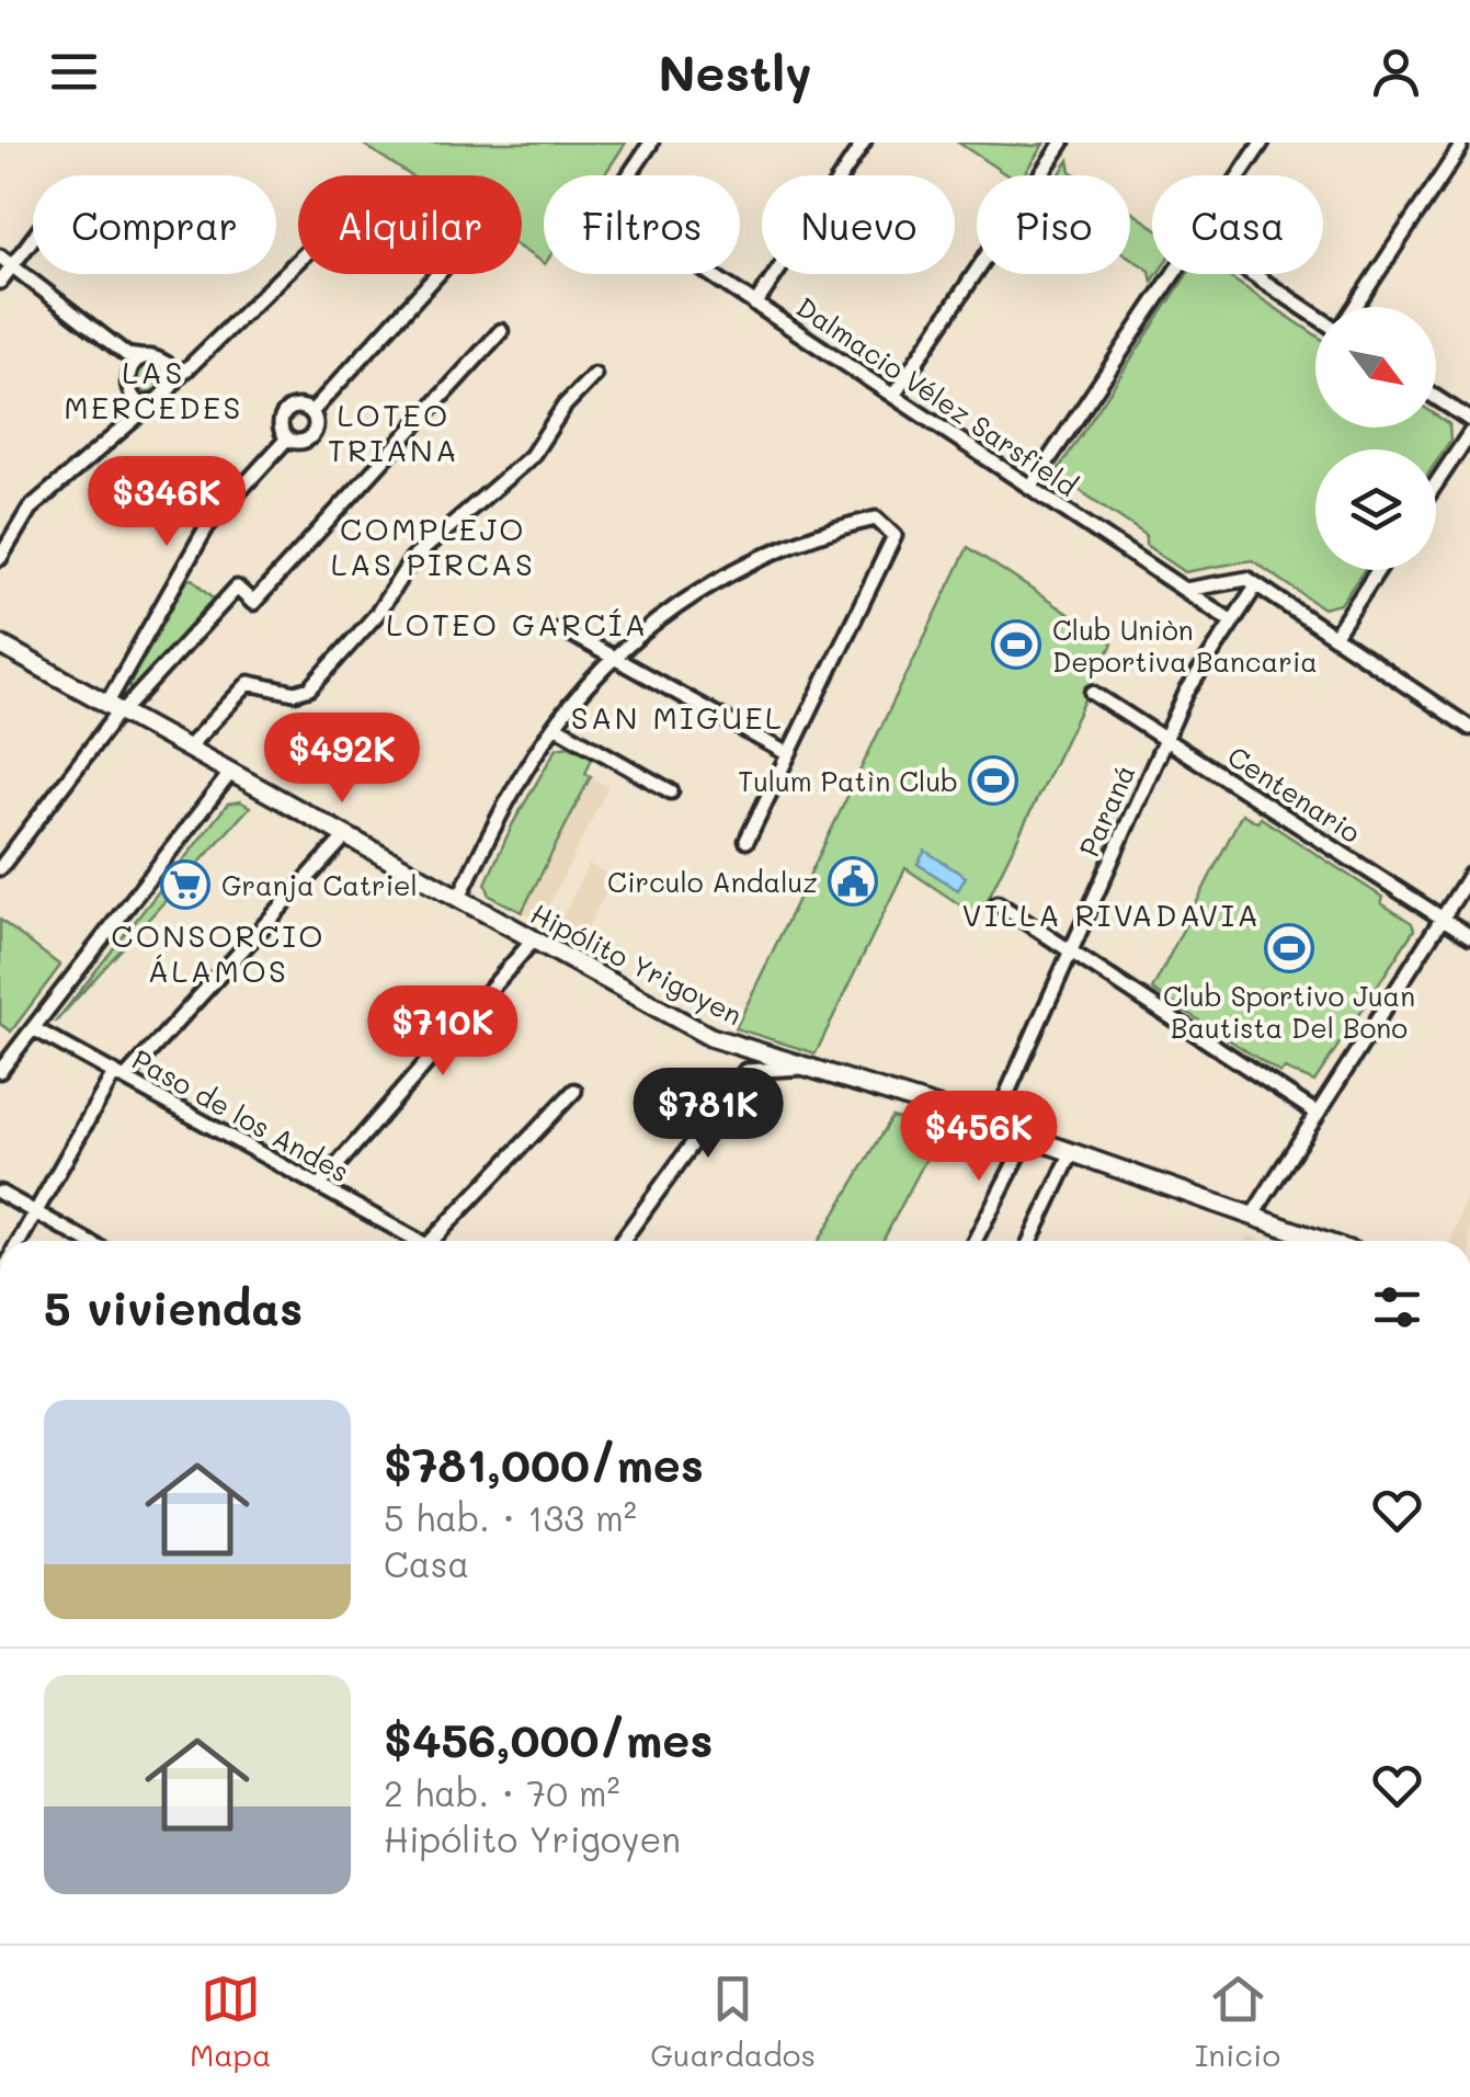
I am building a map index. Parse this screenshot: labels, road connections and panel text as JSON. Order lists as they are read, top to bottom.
{
  "streets": {
    "main road": ["Hipólito Yrigoyen"],
    "street": [
      "Dalmacio Vélez Sarsfield",
      "Centenario",
      "Paraná",
      "Paso de los Andes"
    ]
  },
  "crossings": [
    ["Dalmacio Vélez Sarsfield", "Paraná"],
    ["Centenario", "Paraná"],
    ["Paraná", "Hipólito Yrigoyen"]
  ],
  "districts": [
    "LAS MERCEDES",
    "LOTEO TRIANA",
    "COMPLEJO LAS PIRCAS",
    "LOTEO GARCÍA",
    "SAN MIGUEL",
    "VILLA RIVADAVIA",
    "CONSORCIO ÁLAMOS"
  ],
  "places": {
    "sports": ["Club Uniòn Deportiva Bancaria", "Tulum Patìn Club", "Club Sportivo Juan Bautista Del Bono"],
    "public building": ["Circulo Andaluz"],
    "supermarket": ["Granja Catriel"]
  },
  "north": "bottom right",
  "page": {
    "header": "Nestly",
    "chip": [
      "Comprar",
      "Alquilar",
      "Filtros",
      "Nuevo",
      "Piso",
      "Casa"
    ],
    "price": [
      "$346K",
      "$492K",
      "$710K",
      "$781K",
      "$456K"
    ],
    "heading": "5 viviendas",
    "list": [
      {
        "name": "$781,000/mes",
        "note": "5 hab. · 133 m² · Casa"
      },
      {
        "name": "$456,000/mes",
        "note": "2 hab. · 70 m² · Hipólito Yrigoyen"
      }
    ],
    "tabs": ["Mapa", "Guardados", "Inicio"]
  }
}
